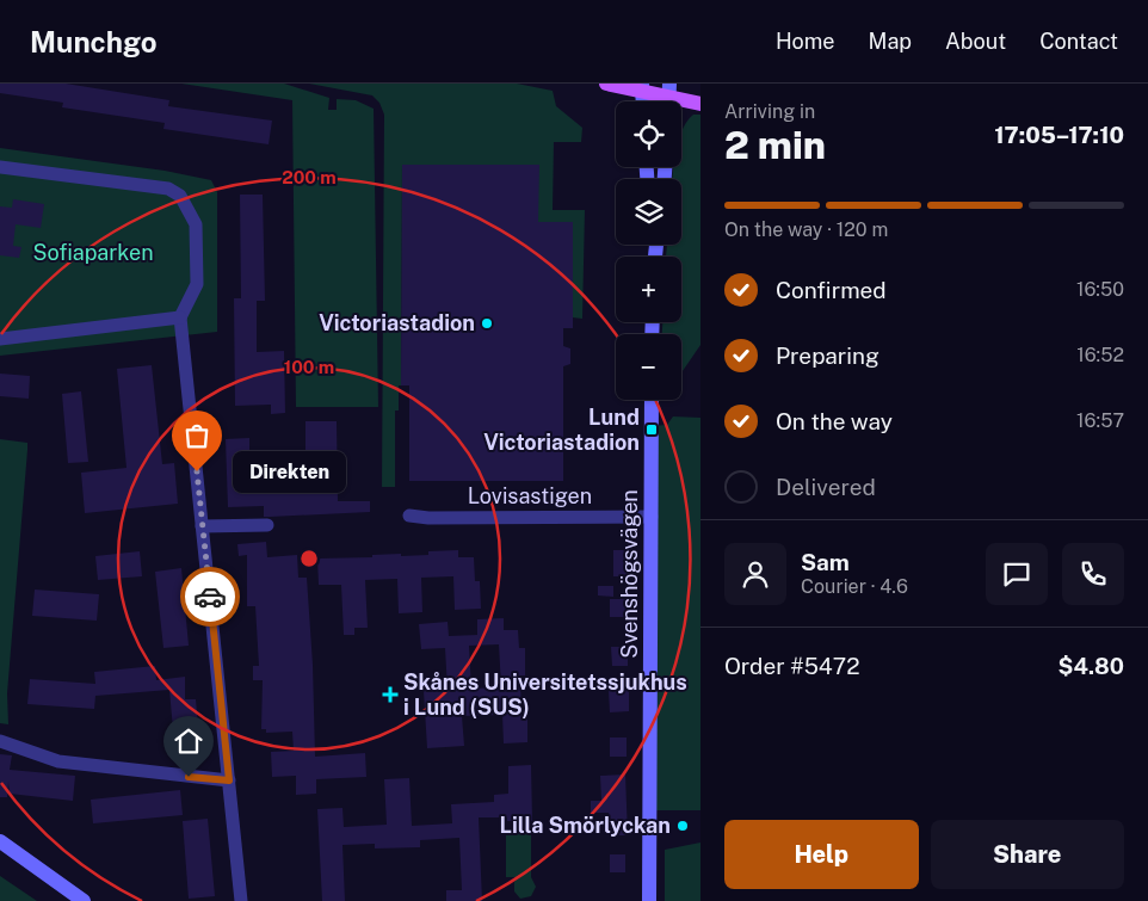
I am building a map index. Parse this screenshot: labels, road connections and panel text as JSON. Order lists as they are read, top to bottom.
{
  "streets": {
    "main road": ["Svenshögsvägen"],
    "street": ["Lovisastigen"]
  },
  "crossings": [
    ["Lovisastigen", "Svenshögsvägen"]
  ],
  "parks": ["Sofiaparken"],
  "places": {
    "other": ["Victoriastadion", "Direkten", "Lilla Smörlyckan"],
    "transit": ["Lund Victoriastadion"],
    "health": ["Skånes Universitetssjukhus i Lund (SUS)"]
  },
  "page": {
    "header": "Munchgo",
    "nav": [
      "Home",
      "Map",
      "About",
      "Contact"
    ],
    "heading": ["2 min", "Arriving in", "17:05–17:10"],
    "panel": [
      "Sam",
      "Courier · 4.6",
      "Order #5472",
      "$4.80"
    ],
    "map_buttons": ["+", "−"],
    "bar": "On the way · 120 m",
    "list": [
      ["Confirmed", "16:50"],
      ["Preparing", "16:52"],
      ["On the way", "16:57"],
      "Delivered"
    ],
    "bubble": "Direkten",
    "buttons": ["Help", "Share"]
  },
  "rings": ["200 m", "100 m"]
}
